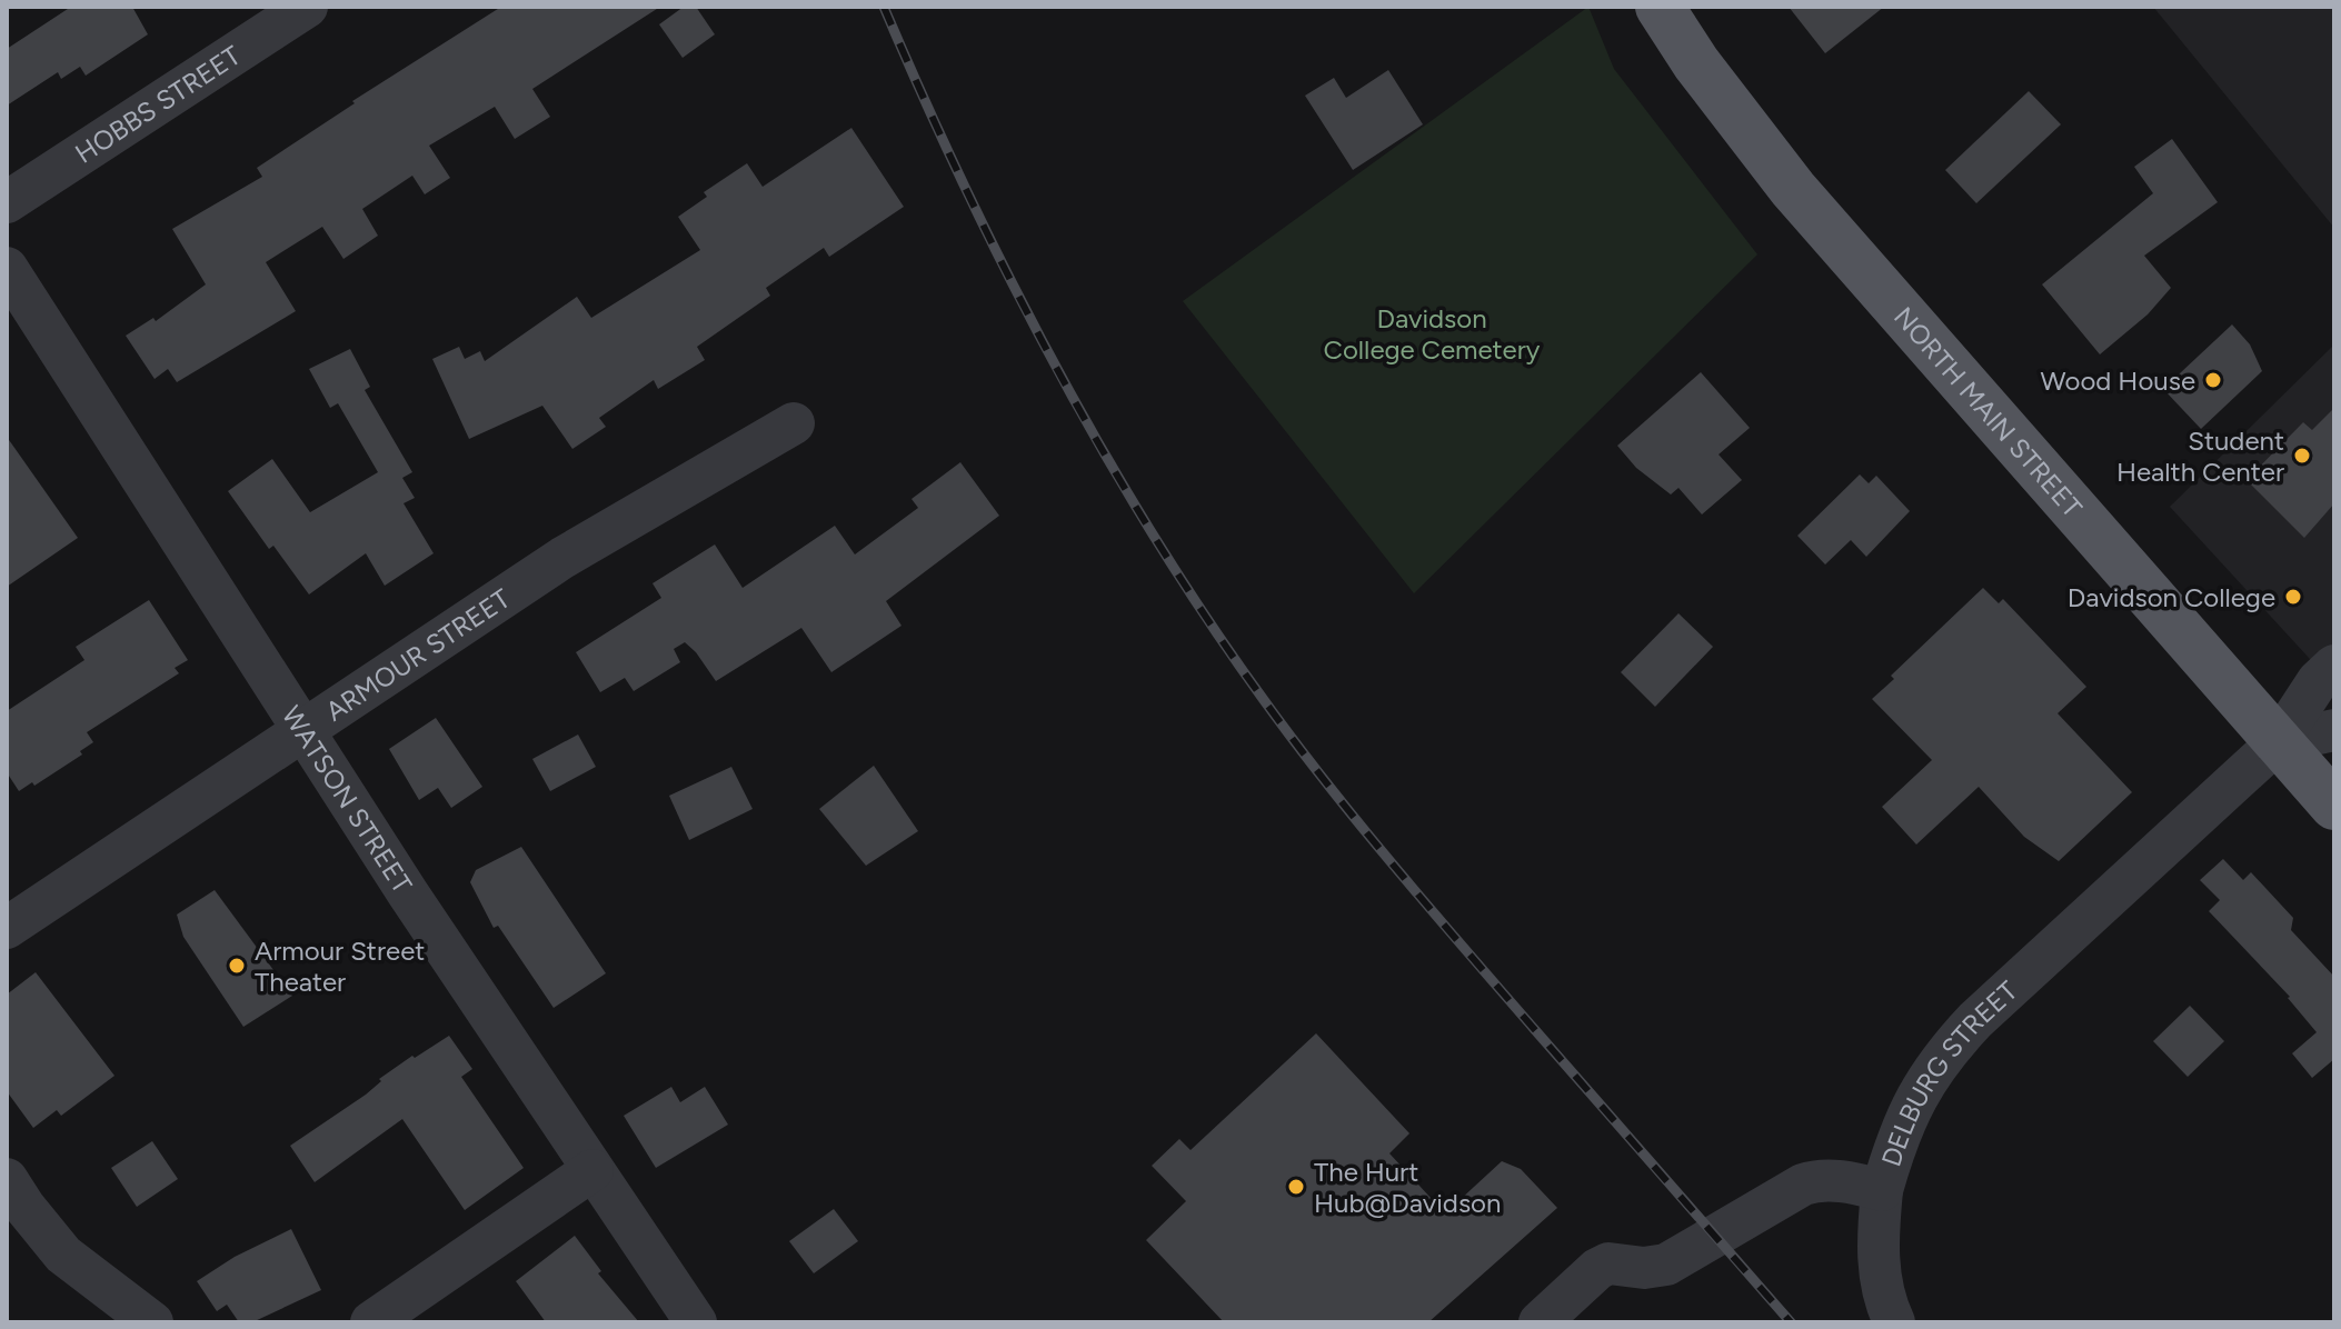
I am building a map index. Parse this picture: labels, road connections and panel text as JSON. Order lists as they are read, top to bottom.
{
  "streets": {
    "main road": ["NORTH MAIN STREET"],
    "street": [
      "HOBBS STREET",
      "ARMOUR STREET",
      "WATSON STREET",
      "DELBURG STREET"
    ]
  },
  "crossings": [
    ["NORTH MAIN STREET", "DELBURG STREET"],
    ["ARMOUR STREET", "WATSON STREET"]
  ],
  "parks": ["Davidson College Cemetery"],
  "places": [
    "Wood House",
    "Student Health Center",
    "Davidson College",
    "Armour Street Theater",
    "The Hurt Hub@Davidson"
  ]
}
